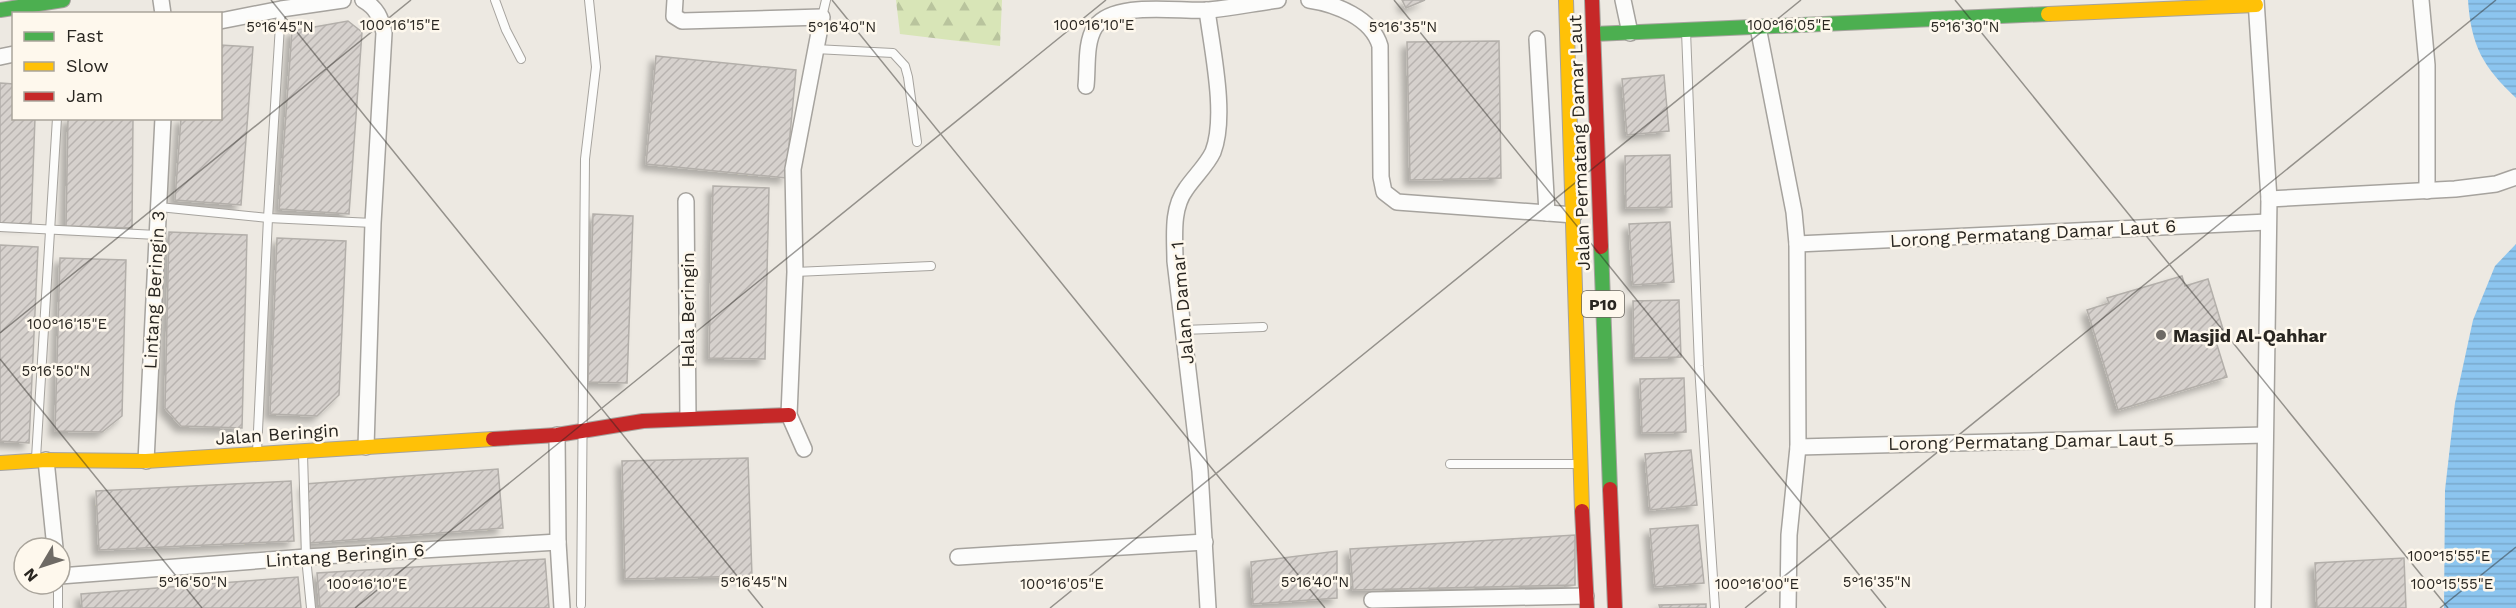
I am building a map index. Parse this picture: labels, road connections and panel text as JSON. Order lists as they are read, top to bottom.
{
  "streets": {
    "main road": ["Jalan Permatang Damar Laut", "P10", "Jalan Beringin"],
    "street": [
      "Lorong Permatang Damar Laut 6",
      "Lintang Beringin 3",
      "Jalan Damar 1",
      "Hala Beringin",
      "Lorong Permatang Damar Laut 5",
      "Lintang Beringin 6"
    ]
  },
  "crossings": [
    ["Lintang Beringin 3", "Jalan Beringin"],
    ["Hala Beringin", "Jalan Beringin"]
  ],
  "places": ["Masjid Al-Qahhar"],
  "legend": ["Fast", "Slow", "Jam"],
  "north": "bottom left",
  "coordinates": [
    "100°16'15\"E",
    "100°16'10\"E",
    "100°16'05\"E",
    "5°16'45\"N",
    "5°16'40\"N",
    "5°16'30\"N",
    "5°16'35\"N",
    "5°16'50\"N",
    "100°15'55\"E",
    "100°16'00\"E"
  ]
}
